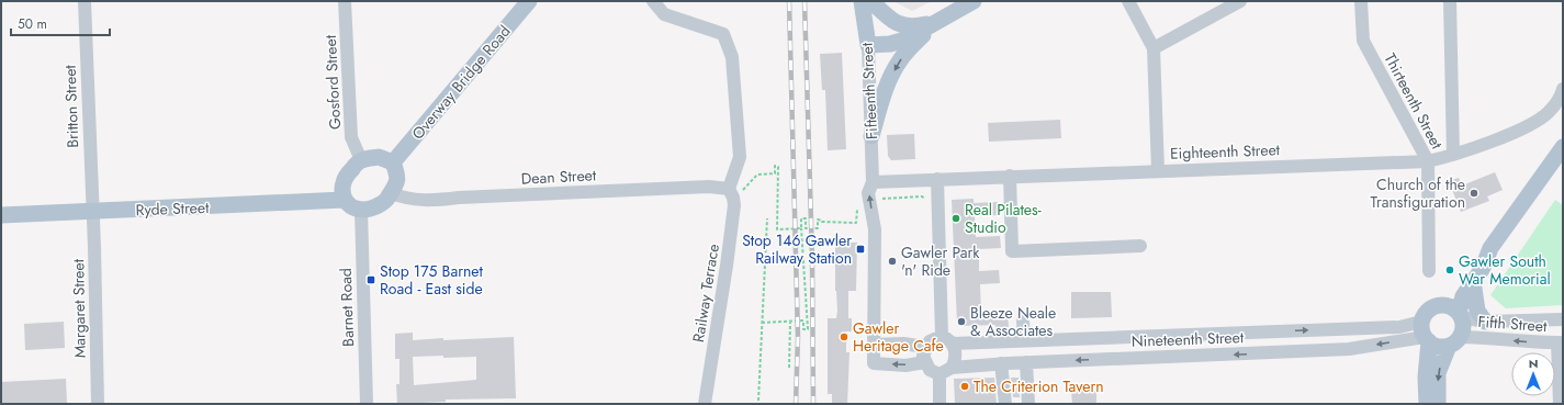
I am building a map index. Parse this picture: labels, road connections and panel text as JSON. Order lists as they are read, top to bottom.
{
  "streets": {
    "main road": ["Overway Bridge Road", "Fifteenth Street", "Ryde Street"],
    "street": [
      "Gosford Street",
      "Thirteenth Street",
      "Britton Street",
      "Eighteenth Street",
      "Dean Street",
      "Railway Terrace",
      "Barnet Road",
      "Margaret Street",
      "Fifth Street",
      "Nineteenth Street"
    ]
  },
  "crossings": [
    ["Gosford Street", "Overway Bridge Road"],
    ["Gosford Street", "Dean Street"],
    ["Gosford Street", "Ryde Street"],
    ["Gosford Street", "Barnet Road"],
    ["Overway Bridge Road", "Dean Street"],
    ["Overway Bridge Road", "Ryde Street"],
    ["Overway Bridge Road", "Barnet Road"],
    ["Fifteenth Street", "Eighteenth Street"],
    ["Fifteenth Street", "Nineteenth Street"],
    ["Thirteenth Street", "Eighteenth Street"],
    ["Britton Street", "Ryde Street"],
    ["Britton Street", "Margaret Street"],
    ["Dean Street", "Ryde Street"],
    ["Dean Street", "Railway Terrace"],
    ["Dean Street", "Barnet Road"],
    ["Ryde Street", "Barnet Road"],
    ["Ryde Street", "Margaret Street"],
    ["Fifth Street", "Nineteenth Street"]
  ],
  "one_way": ["Fifteenth Street"],
  "places": {
    "other": [
      "Church of the Transfiguration",
      "Real Pilates- Studio",
      "Gawler Park 'n' Ride",
      "Gawler South War Memorial",
      "Bleeze Neale & Associates",
      "Gawler Heritage Cafe",
      "The Criterion Tavern"
    ],
    "transit": ["Stop 146 Gawler Railway Station", "Stop 175 Barnet Road - East side"]
  },
  "scale_bar": "50 m",
  "north": "top"
}
